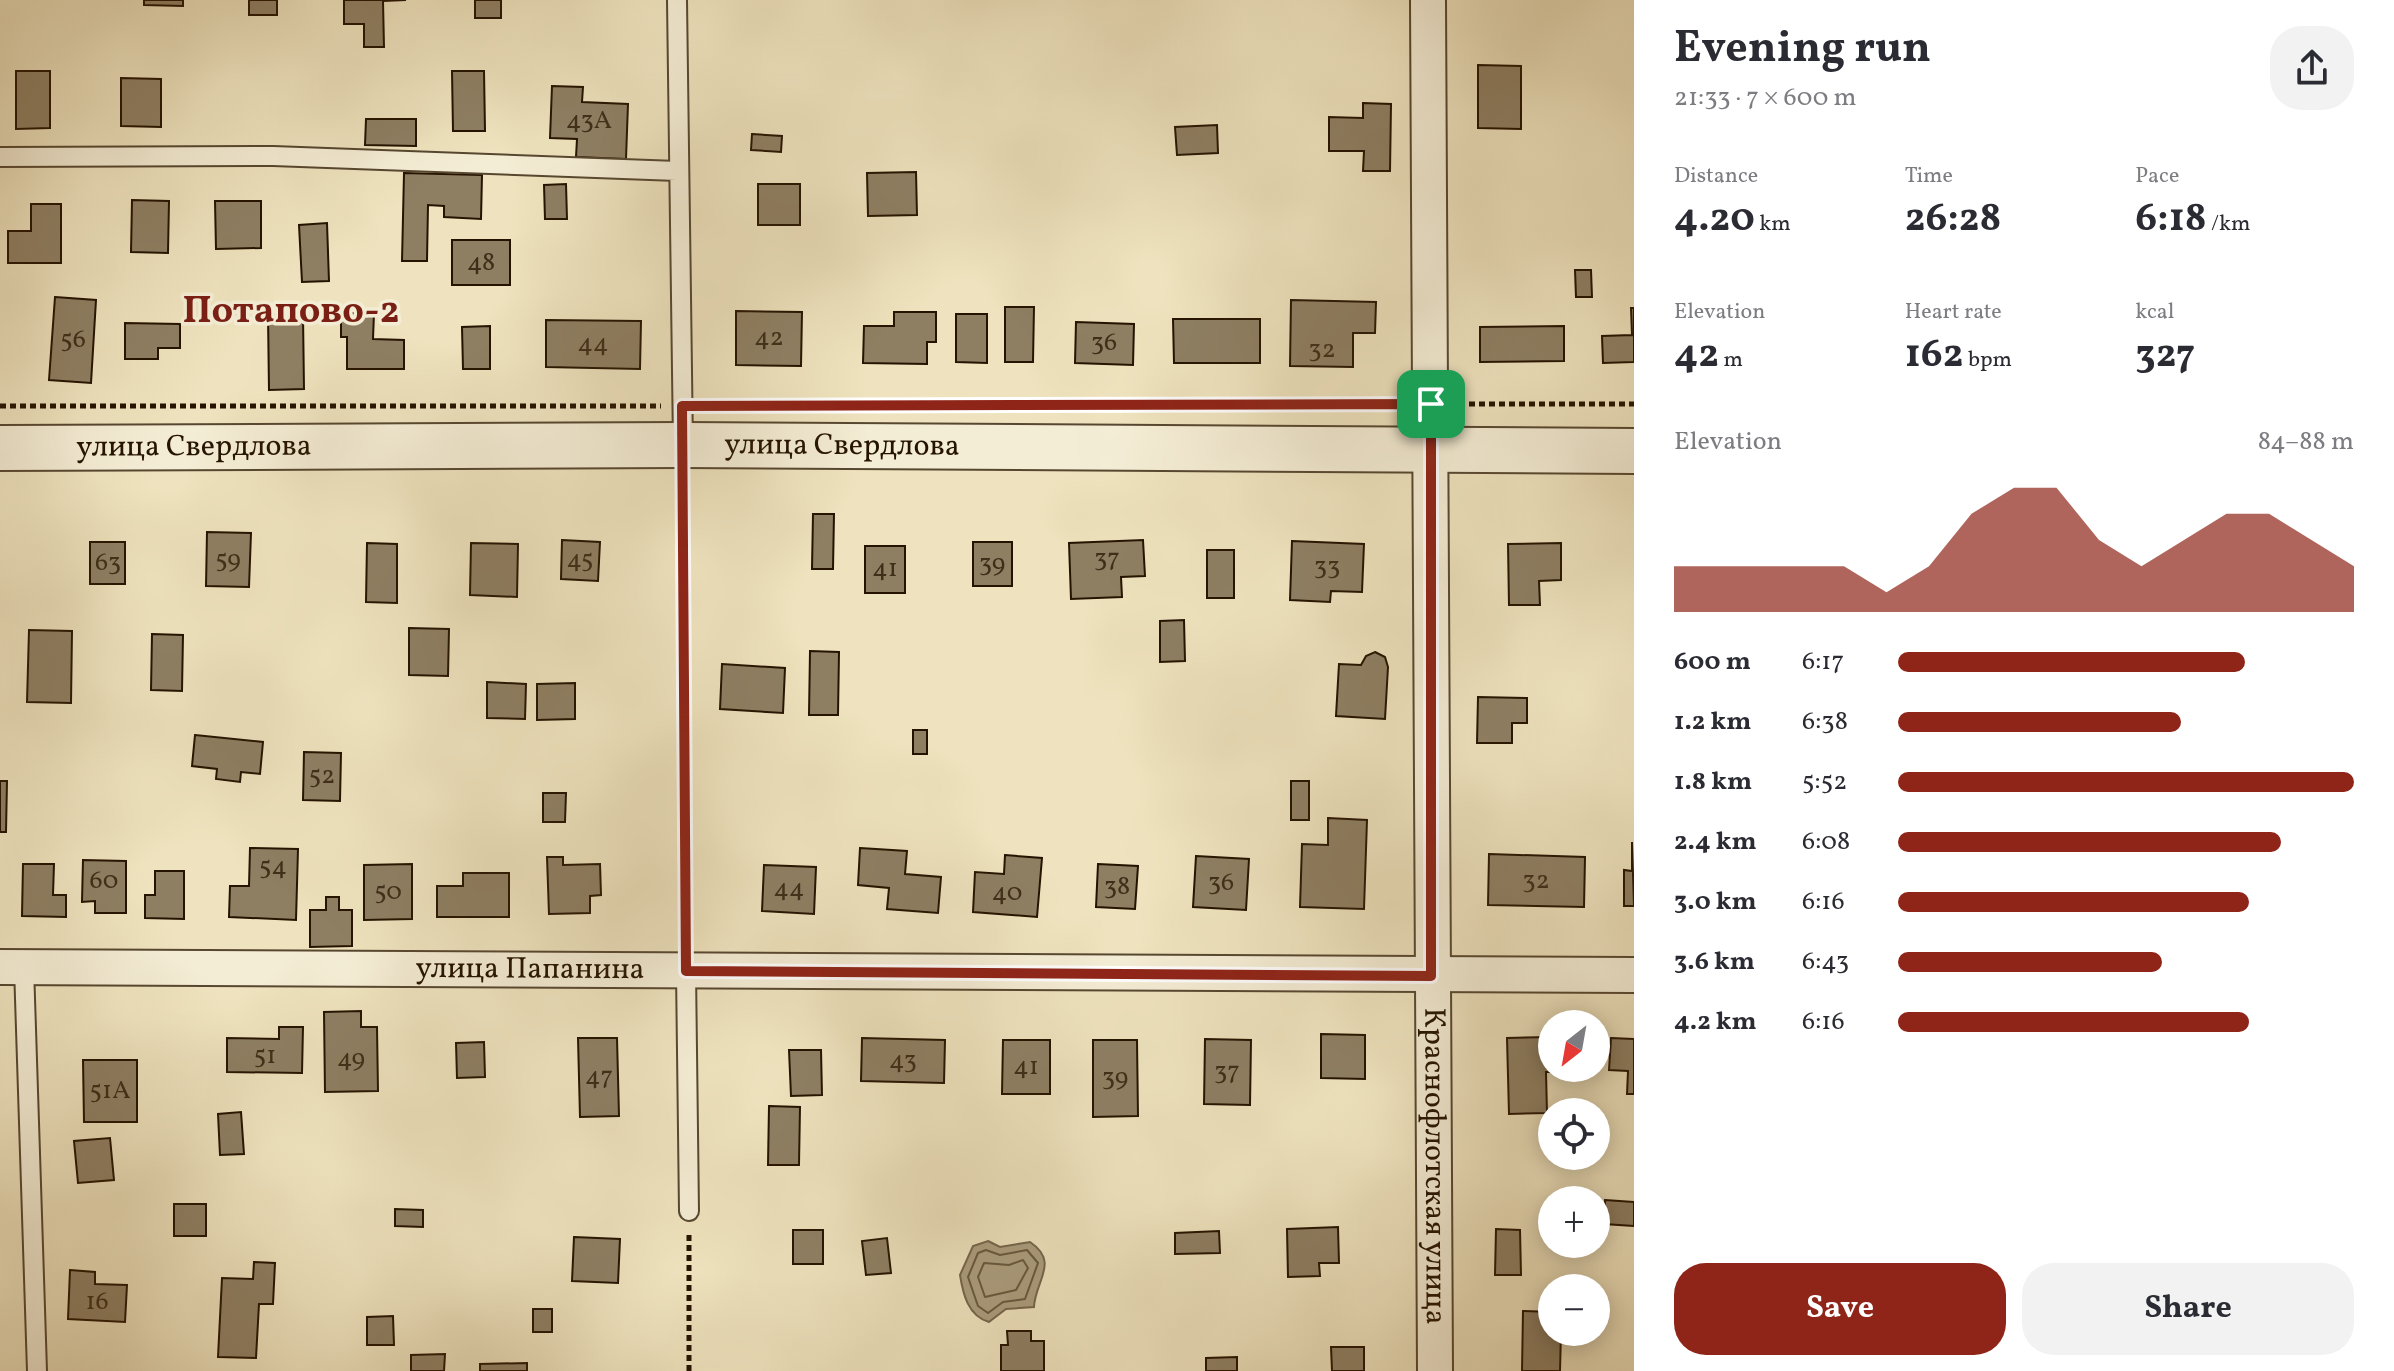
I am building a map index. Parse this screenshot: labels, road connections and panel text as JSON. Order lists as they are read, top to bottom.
{
  "streets": {
    "street": ["улица Свердлова", "улица Папанина", "Краснофлотская улица"]
  },
  "crossings": [
    ["улица Свердлова", "Краснофлотская улица"],
    ["улица Папанина", "Краснофлотская улица"]
  ],
  "districts": ["Потапово-2"],
  "house_numbers": [
    "43А",
    "48",
    "42",
    "56",
    "36",
    "44",
    "32",
    "37",
    "59",
    "45",
    "63",
    "39",
    "33",
    "41",
    "52",
    "54",
    "60",
    "32",
    "36",
    "38",
    "44",
    "50",
    "40",
    "51",
    "49",
    "43",
    "41",
    "37",
    "47",
    "39",
    "51А",
    "16"
  ],
  "north": "bottom left",
  "page": {
    "heading": ["Evening run", "21:33 · 7 × 600 m"],
    "stats": [
      ["Distance", "4.20 km"],
      ["Time", "26:28"],
      ["Pace", "6:18 /km"],
      ["Elevation", "42 m"],
      ["Heart rate", "162 bpm"],
      ["kcal", "327"]
    ],
    "chart": ["Elevation", "84–88 m"],
    "list": [
      {
        "name": "600 m",
        "note": "6:17"
      },
      {
        "name": "1.2 km",
        "note": "6:38"
      },
      {
        "name": "1.8 km",
        "note": "5:52"
      },
      {
        "name": "2.4 km",
        "note": "6:08"
      },
      {
        "name": "3.0 km",
        "note": "6:16"
      },
      {
        "name": "3.6 km",
        "note": "6:43"
      },
      {
        "name": "4.2 km",
        "note": "6:16"
      }
    ],
    "map_buttons": ["+", "−"],
    "buttons": ["Save", "Share"]
  }
}
